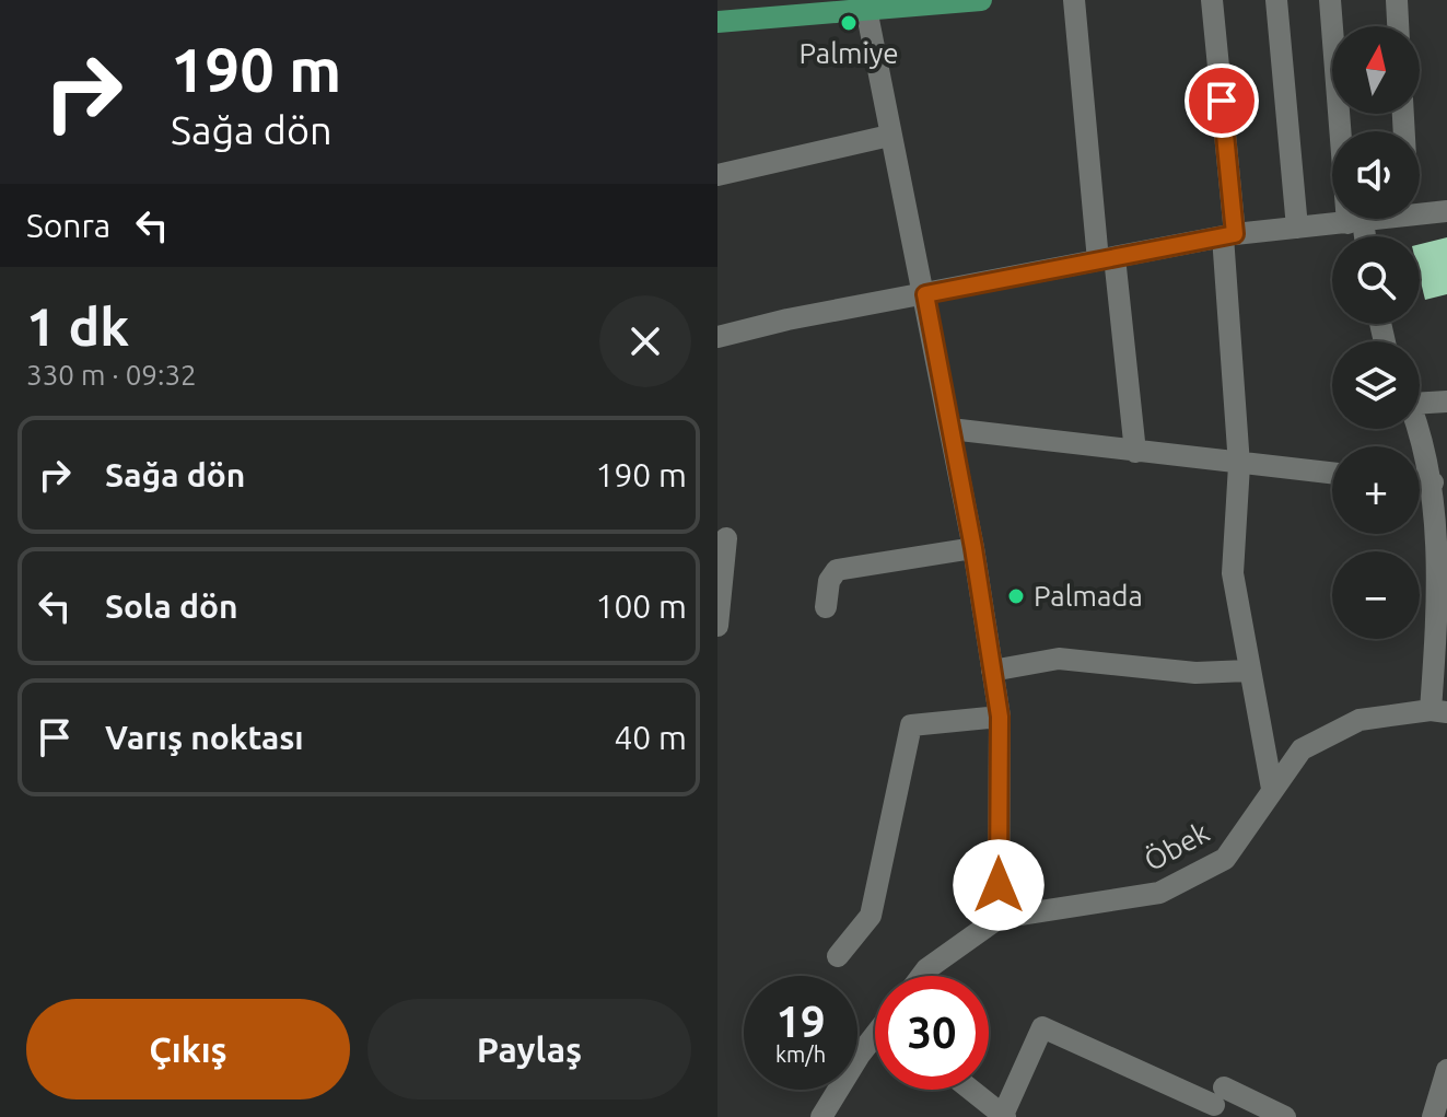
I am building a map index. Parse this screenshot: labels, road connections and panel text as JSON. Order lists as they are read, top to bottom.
{
  "streets": {
    "street": ["Öbek"]
  },
  "places": ["Palmiye", "Palmada"],
  "north": "top",
  "page": {
    "turn": ["190 m", "Sağa dön"],
    "map_buttons": ["+", "−"],
    "then": "Sonra",
    "heading": ["1 dk", "330 m · 09:32"],
    "list": [
      {
        "name": "Sağa dön",
        "value": "190 m"
      },
      {
        "name": "Sola dön",
        "value": "100 m"
      },
      {
        "name": "Varış noktası",
        "value": "40 m"
      }
    ],
    "speed": "19 km/h",
    "limit": "30",
    "buttons": ["Çıkış", "Paylaş"]
  }
}
